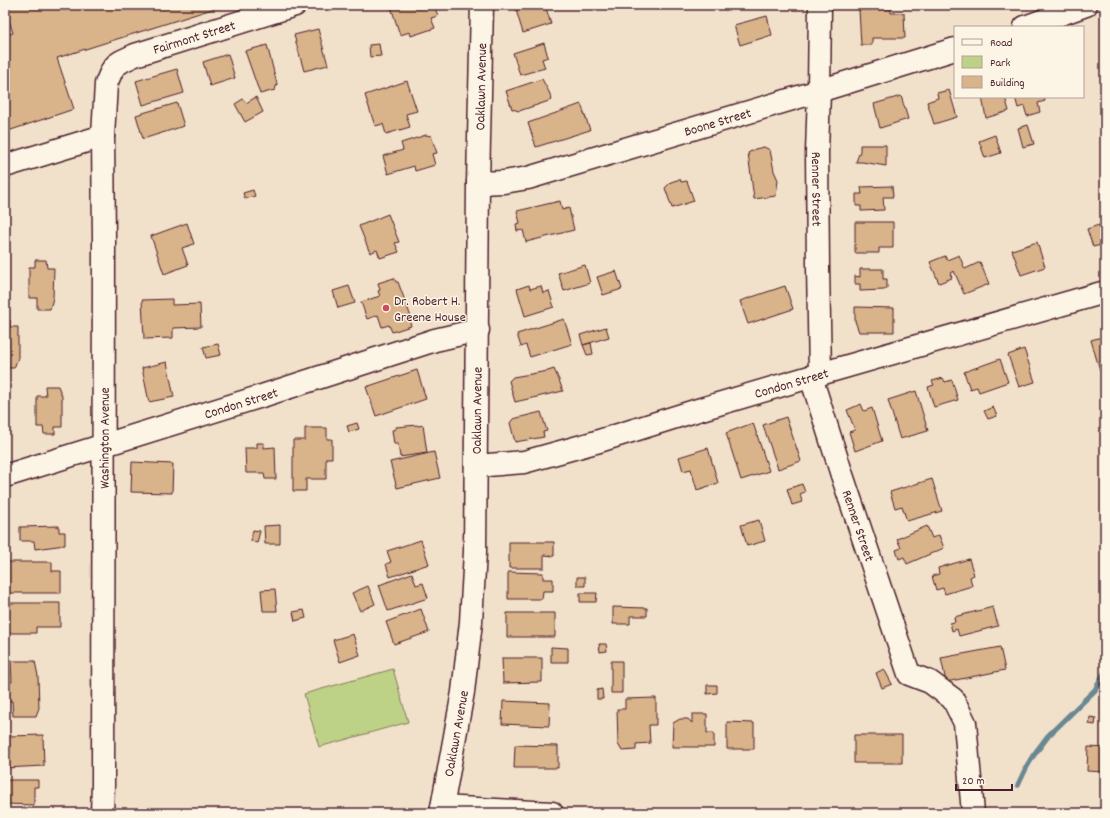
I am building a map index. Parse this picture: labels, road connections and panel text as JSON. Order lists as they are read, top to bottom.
{
  "streets": {
    "street": [
      "Fairmont Street",
      "Oaklawn Avenue",
      "Boone Street",
      "Renner Street",
      "Condon Street",
      "Washington Avenue"
    ]
  },
  "crossings": [
    ["Fairmont Street", "Washington Avenue"],
    ["Oaklawn Avenue", "Boone Street"],
    ["Oaklawn Avenue", "Condon Street"],
    ["Boone Street", "Renner Street"],
    ["Renner Street", "Condon Street"],
    ["Condon Street", "Washington Avenue"]
  ],
  "places": ["Dr. Robert H. Greene House"],
  "legend": ["Road", "Park", "Building"],
  "scale_bar": "20 m"
}
